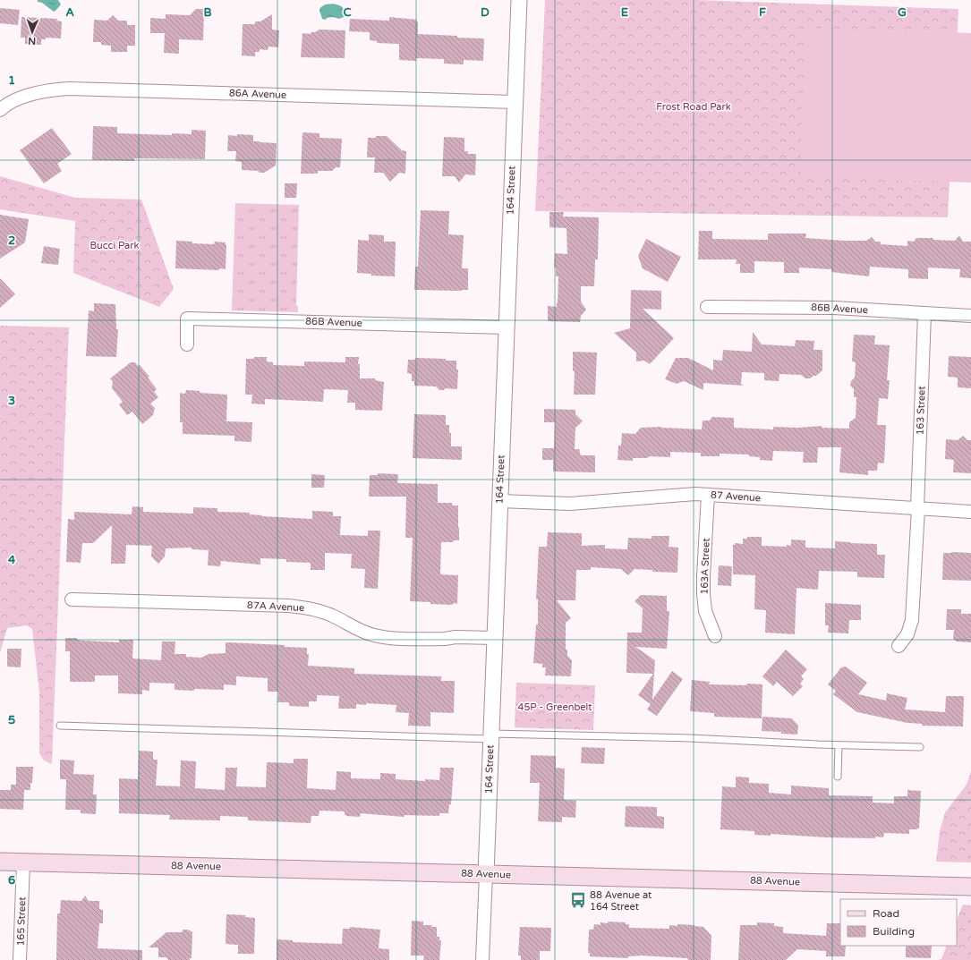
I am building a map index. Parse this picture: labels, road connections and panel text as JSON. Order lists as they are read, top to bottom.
{
  "streets": {
    "main road": ["88 Avenue"],
    "street": [
      "86A Avenue",
      "164 Street",
      "86B Avenue",
      "163 Street",
      "87 Avenue",
      "163A Street",
      "87A Avenue",
      "165 Street"
    ]
  },
  "crossings": [
    ["86A Avenue", "164 Street"],
    ["164 Street", "86B Avenue"],
    ["164 Street", "87 Avenue"],
    ["164 Street", "87A Avenue"],
    ["164 Street", "88 Avenue"],
    ["86B Avenue", "163 Street"],
    ["163 Street", "87 Avenue"],
    ["87 Avenue", "163A Street"],
    ["88 Avenue", "165 Street"]
  ],
  "parks": ["Frost Road Park", "Bucci Park", "45P - Greenbelt"],
  "places": {
    "bus stop": ["88 Avenue at 164 Street"]
  },
  "legend": ["Road", "Building"],
  "north": "bottom",
  "grid": {
    "columns": [
      "A",
      "B",
      "C",
      "D",
      "E",
      "F",
      "G"
    ],
    "rows": [
      "1",
      "2",
      "3",
      "4",
      "5",
      "6"
    ]
  }
}
